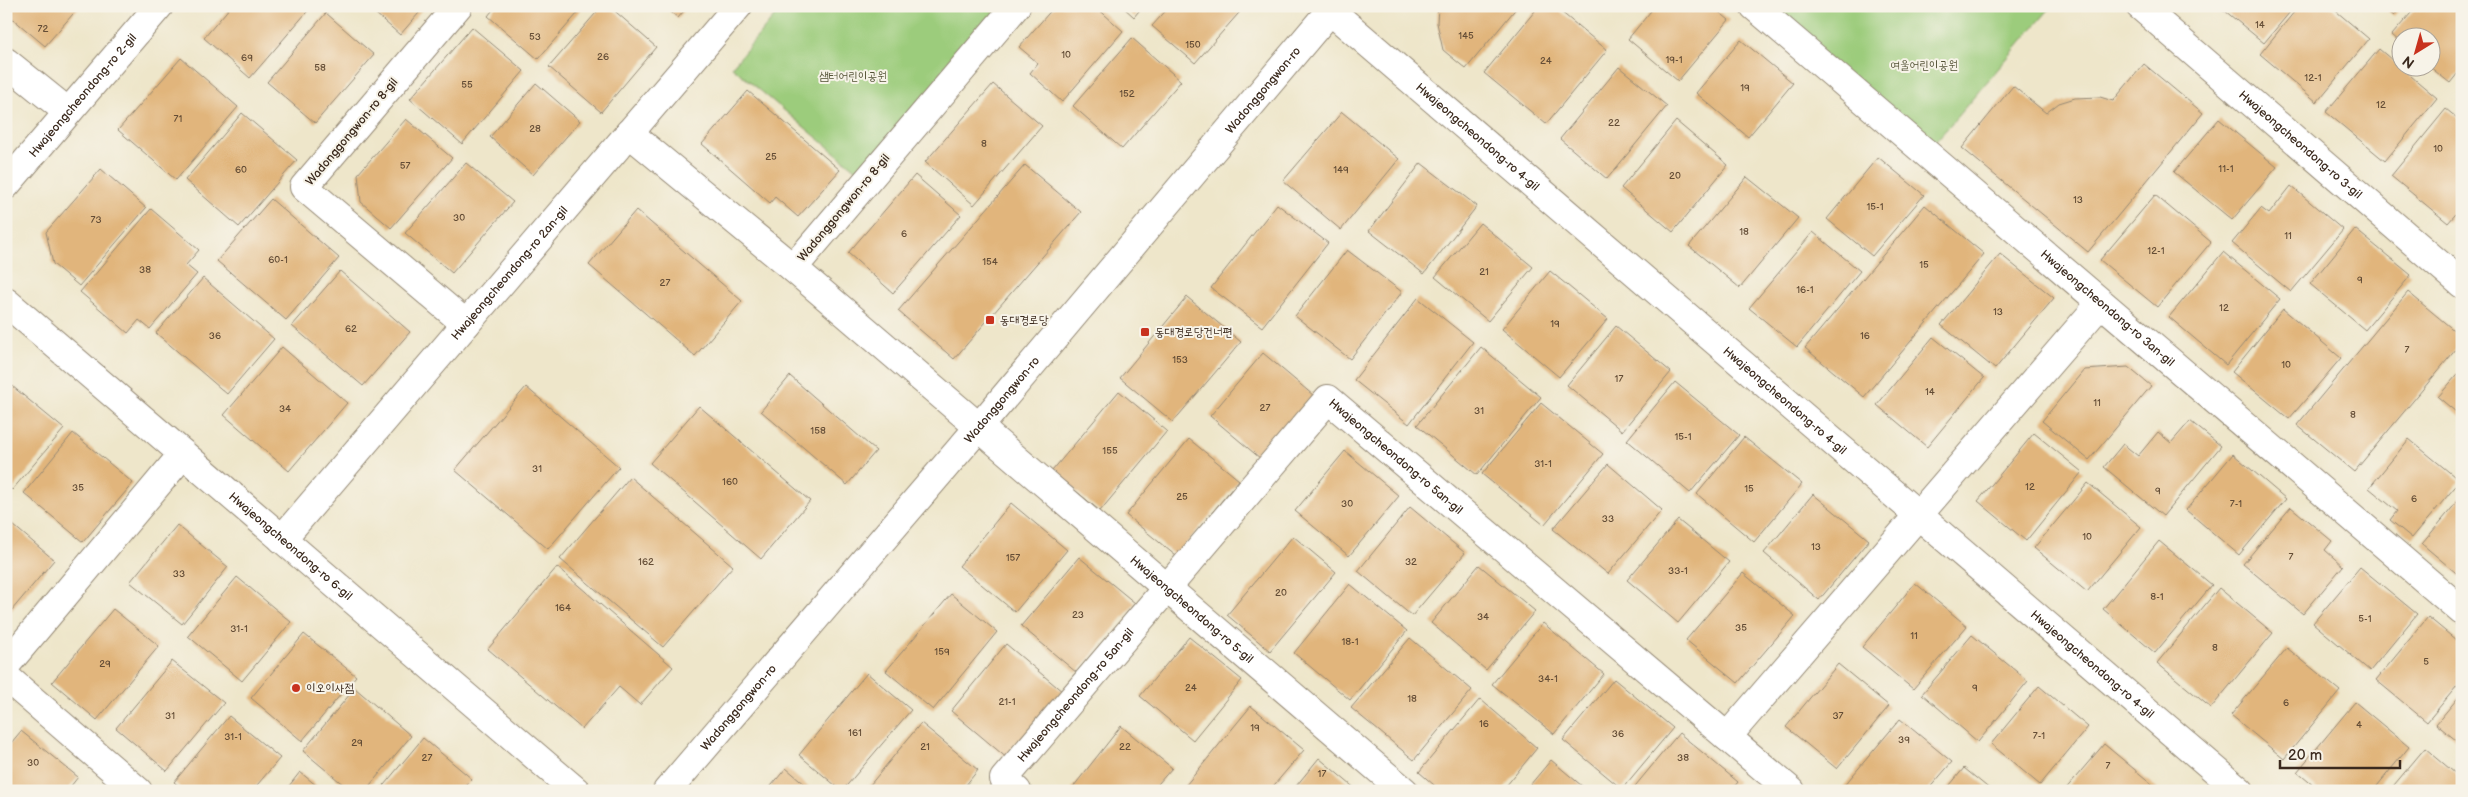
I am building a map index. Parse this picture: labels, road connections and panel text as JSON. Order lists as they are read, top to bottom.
{
  "streets": {
    "street": [
      "Wadonggongwon-ro",
      "Hwajeongcheondong-ro 2-gil",
      "Wadonggongwon-ro 8-gil",
      "Hwajeongcheondong-ro 4-gil",
      "Hwajeongcheondong-ro 3-gil",
      "Hwajeongcheondong-ro 2an-gil",
      "Hwajeongcheondong-ro 3an-gil",
      "Hwajeongcheondong-ro 5an-gil",
      "Hwajeongcheondong-ro 6-gil",
      "Hwajeongcheondong-ro 5-gil"
    ]
  },
  "crossings": [
    ["Wadonggongwon-ro", "Wadonggongwon-ro 8-gil"],
    ["Wadonggongwon-ro", "Hwajeongcheondong-ro 4-gil"],
    ["Wadonggongwon-ro", "Hwajeongcheondong-ro 5-gil"],
    ["Wadonggongwon-ro 8-gil", "Hwajeongcheondong-ro 2an-gil"],
    ["Wadonggongwon-ro 8-gil", "Hwajeongcheondong-ro 5-gil"],
    ["Hwajeongcheondong-ro 2an-gil", "Hwajeongcheondong-ro 6-gil"],
    ["Hwajeongcheondong-ro 5an-gil", "Hwajeongcheondong-ro 5-gil"]
  ],
  "parks": ["여울어린이공원", "샘터어린이공원"],
  "places": {
    "transit": ["동대경로당", "동대경로당건너편"],
    "other": ["이오이사점"]
  },
  "house_numbers": [
    "14",
    "72",
    "145",
    "53",
    "150",
    "10",
    "26",
    "69",
    "19-1",
    "24",
    "58",
    "12-1",
    "55",
    "19",
    "152",
    "12",
    "71",
    "22",
    "28",
    "8",
    "10",
    "25",
    "57",
    "11-1",
    "60",
    "149",
    "20",
    "13",
    "15-1",
    "30",
    "73",
    "18",
    "6",
    "11",
    "12-1",
    "60-1",
    "154",
    "15",
    "38",
    "21",
    "9",
    "27",
    "16-1",
    "12",
    "13",
    "19",
    "62",
    "36",
    "16",
    "7",
    "153",
    "10",
    "17",
    "14",
    "11",
    "27",
    "34",
    "31",
    "8",
    "158",
    "15-1",
    "155",
    "31-1",
    "31",
    "160",
    "12",
    "35",
    "15",
    "9",
    "25",
    "6",
    "30",
    "7-1",
    "33",
    "10",
    "13",
    "7",
    "157",
    "162",
    "32",
    "33-1",
    "33",
    "20",
    "8-1",
    "164",
    "23",
    "34",
    "5-1",
    "35",
    "31-1",
    "11",
    "18-1",
    "8",
    "159",
    "5",
    "29",
    "34-1",
    "24",
    "9",
    "18",
    "21-1",
    "6",
    "31",
    "37",
    "16",
    "4",
    "19",
    "161",
    "36",
    "7-1",
    "31-1",
    "39",
    "29",
    "21",
    "22",
    "27",
    "38",
    "30",
    "7",
    "17"
  ],
  "scale_bar": "20 m",
  "north": "bottom left"
}
